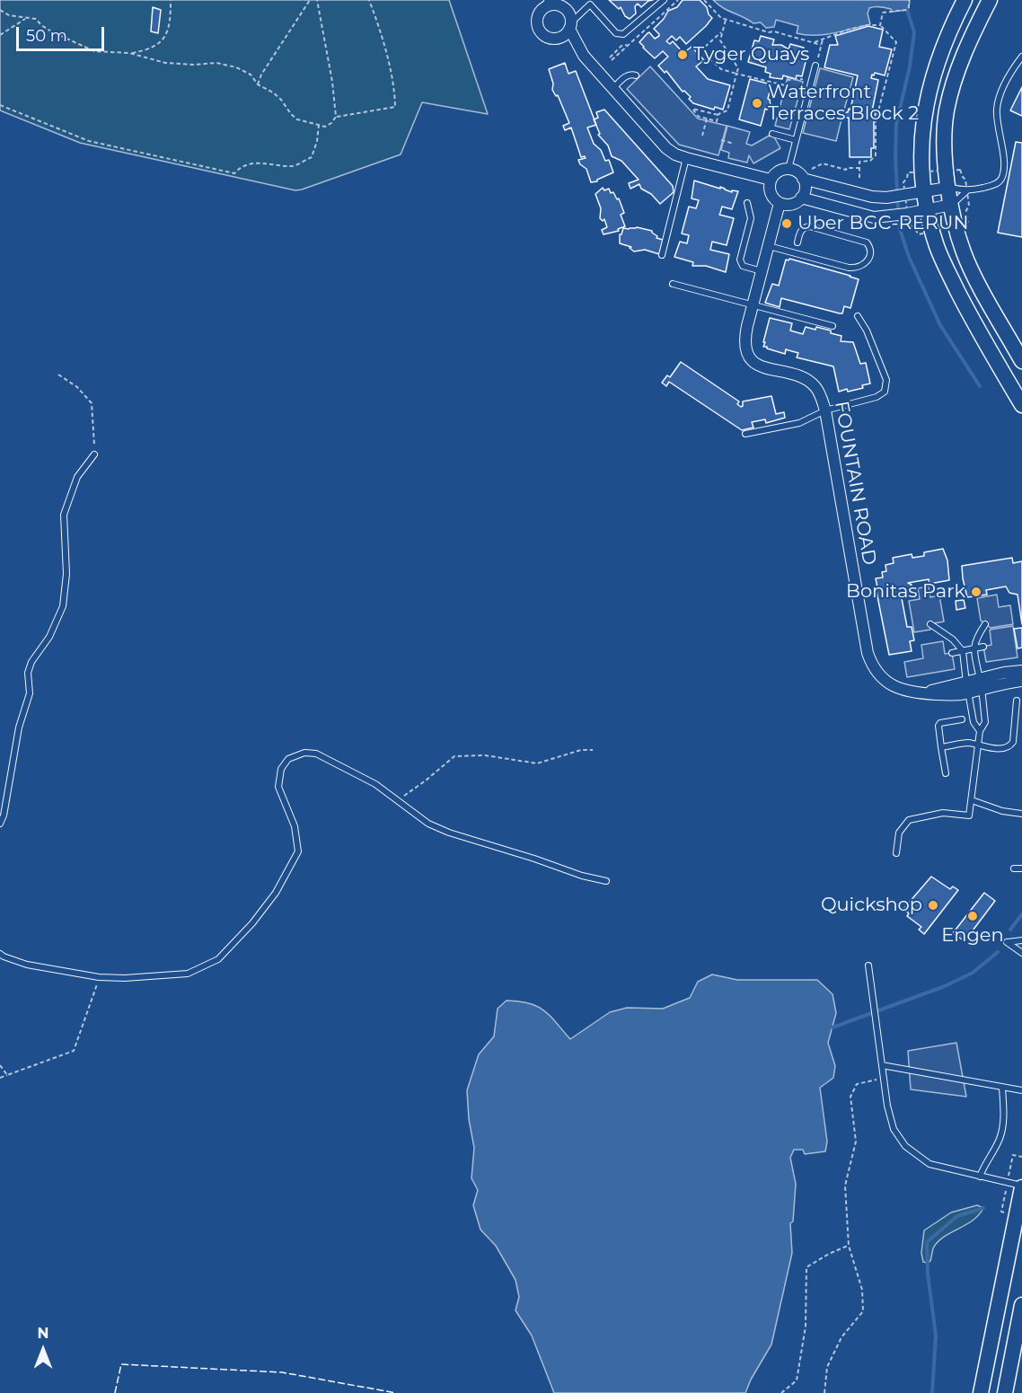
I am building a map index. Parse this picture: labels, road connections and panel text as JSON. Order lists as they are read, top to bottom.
{
  "streets": {
    "street": ["FOUNTAIN ROAD"]
  },
  "places": [
    "Tyger Quays",
    "Waterfront Terraces Block 2",
    "Uber BGC-RERUN",
    "Bonitas Park",
    "Quickshop",
    "Engen"
  ],
  "scale_bar": "50 m",
  "north": "top"
}
